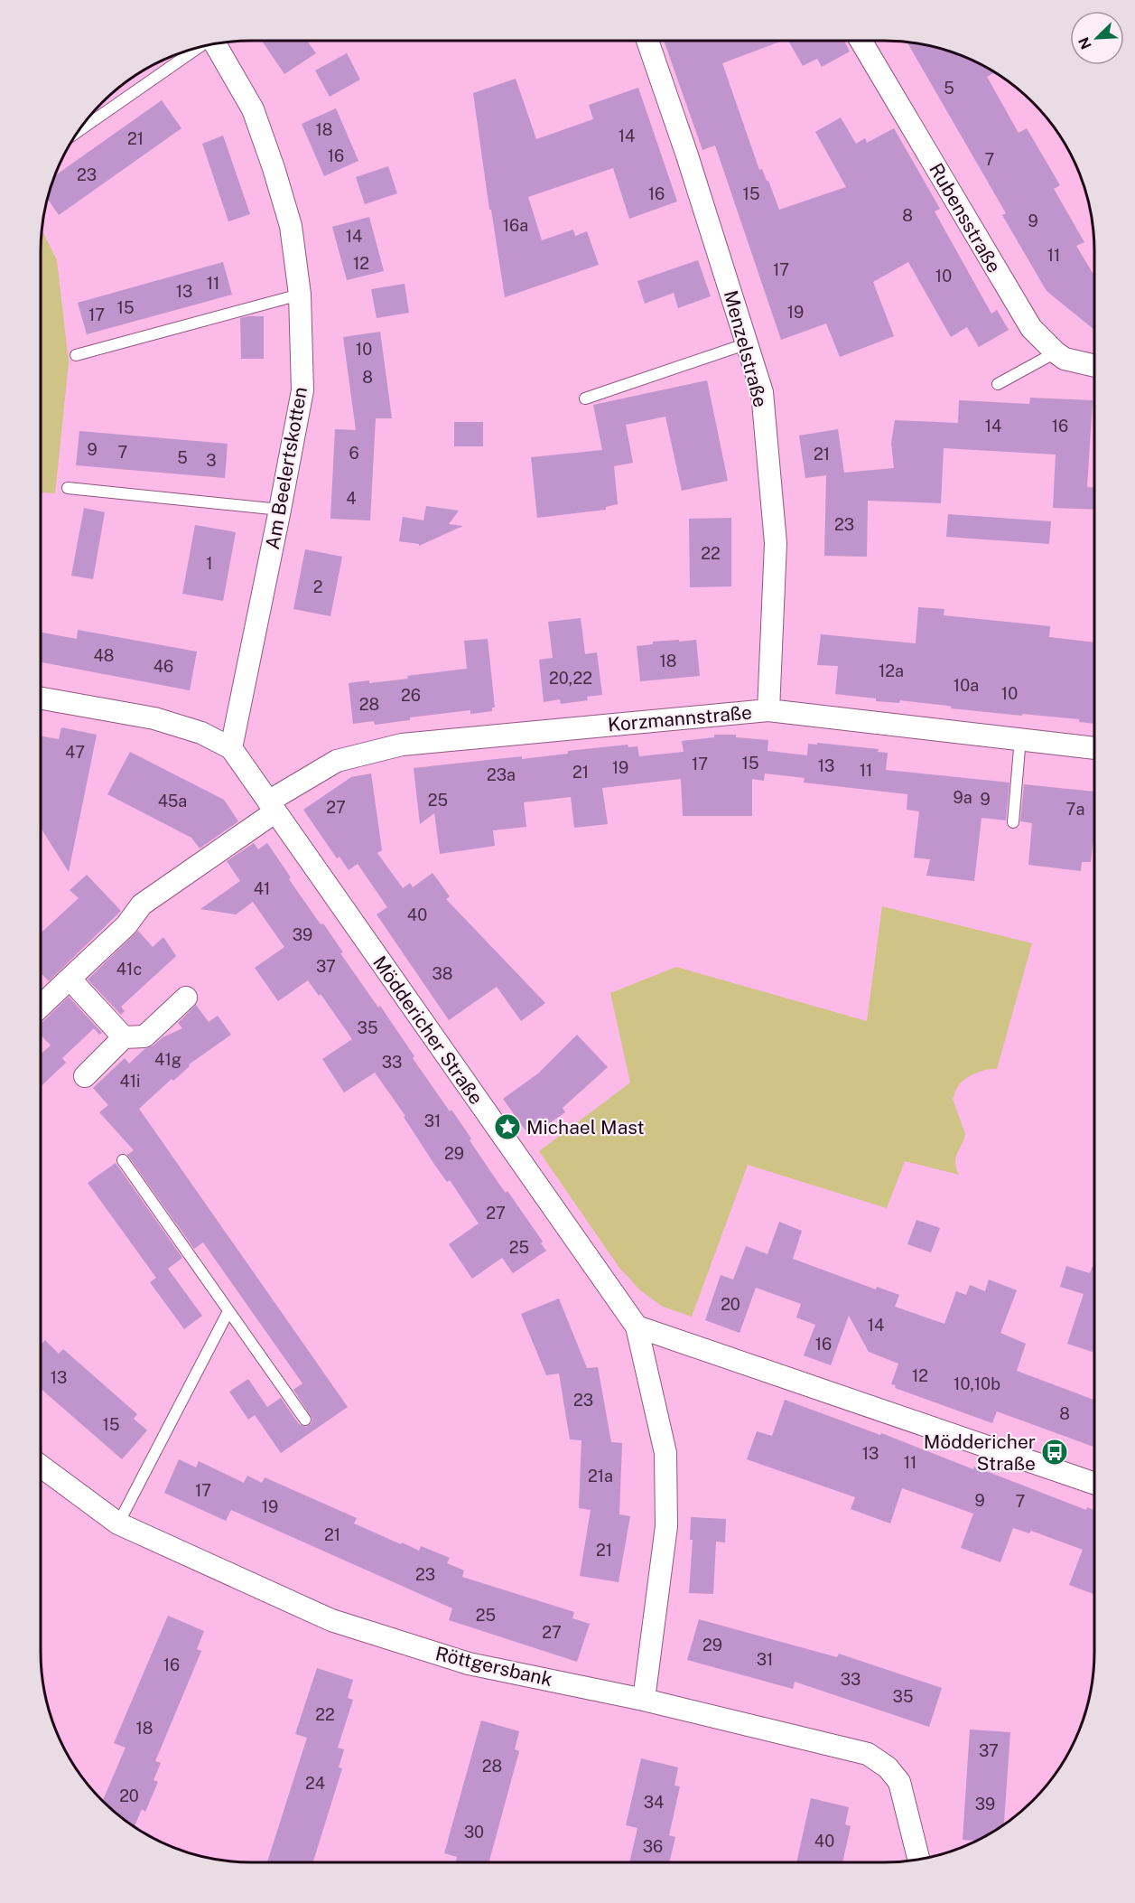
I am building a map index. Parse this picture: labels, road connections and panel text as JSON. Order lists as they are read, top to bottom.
{
  "streets": {
    "street": [
      "Rubensstraße",
      "Menzelstraße",
      "Am Beelertskotten",
      "Korzmannstraße",
      "Möddericher Straße",
      "Röttgersbank"
    ]
  },
  "crossings": [
    ["Menzelstraße", "Korzmannstraße"],
    ["Am Beelertskotten", "Möddericher Straße"],
    ["Korzmannstraße", "Möddericher Straße"],
    ["Möddericher Straße", "Röttgersbank"]
  ],
  "places": {
    "place": ["Michael Mast"],
    "bus stop": ["Möddericher Straße"]
  },
  "house_numbers": [
    "5",
    "18",
    "14",
    "21",
    "16",
    "7",
    "23",
    "16",
    "15",
    "8",
    "9",
    "16a",
    "14",
    "11",
    "12",
    "17",
    "10",
    "11",
    "13",
    "15",
    "19",
    "17",
    "10",
    "8",
    "14",
    "16",
    "9",
    "7",
    "6",
    "21",
    "5",
    "3",
    "4",
    "23",
    "22",
    "1",
    "2",
    "48",
    "18",
    "46",
    "12a",
    "20,22",
    "10a",
    "10",
    "26",
    "28",
    "47",
    "15",
    "17",
    "13",
    "19",
    "11",
    "21",
    "23a",
    "9a",
    "9",
    "25",
    "45a",
    "27",
    "7a",
    "41",
    "40",
    "39",
    "37",
    "41c",
    "38",
    "35",
    "41g",
    "33",
    "41i",
    "31",
    "29",
    "27",
    "25",
    "20",
    "14",
    "16",
    "12",
    "13",
    "10,10b",
    "23",
    "8",
    "15",
    "13",
    "11",
    "21a",
    "17",
    "9",
    "7",
    "19",
    "21",
    "21",
    "23",
    "25",
    "27",
    "29",
    "31",
    "16",
    "33",
    "35",
    "22",
    "18",
    "37",
    "28",
    "24",
    "20",
    "34",
    "39",
    "30",
    "40",
    "36"
  ],
  "north": "bottom left"
}
